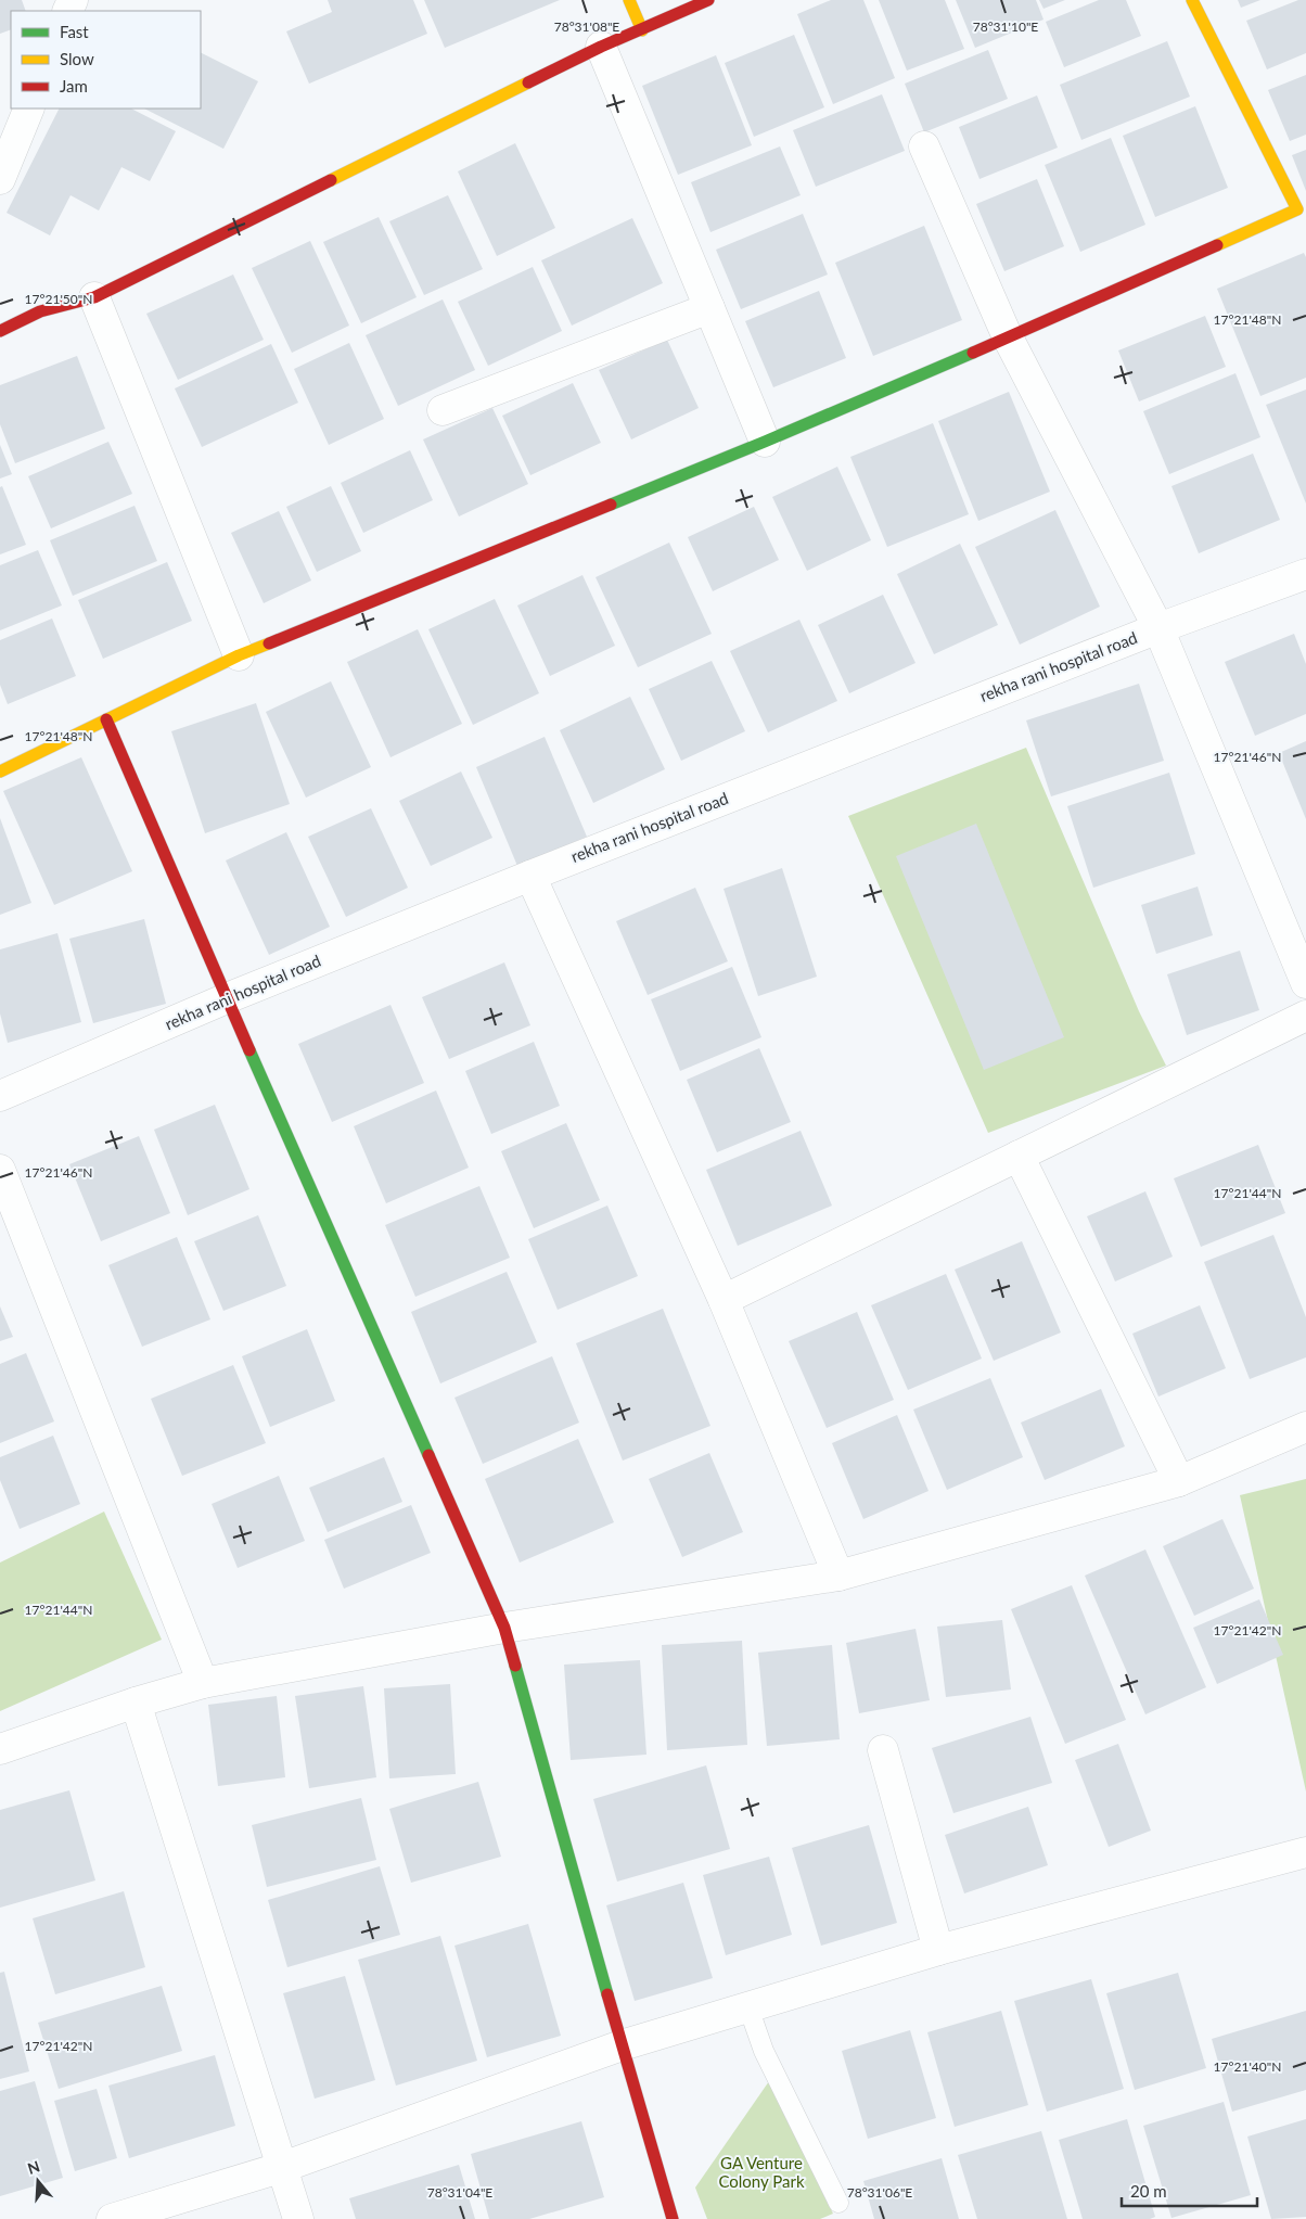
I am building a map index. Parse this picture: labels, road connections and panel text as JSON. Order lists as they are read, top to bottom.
{
  "streets": {
    "street": ["rekha rani hospital road"]
  },
  "parks": ["GA Venture Colony Park"],
  "legend": ["Fast", "Slow", "Jam"],
  "scale_bar": "20 m",
  "north": "top",
  "coordinates": [
    "78°31'08\"E",
    "78°31'10\"E",
    "17°21'50\"N",
    "17°21'48\"N",
    "17°21'46\"N",
    "17°21'44\"N",
    "17°21'42\"N",
    "17°21'40\"N",
    "78°31'04\"E",
    "78°31'06\"E"
  ]
}
